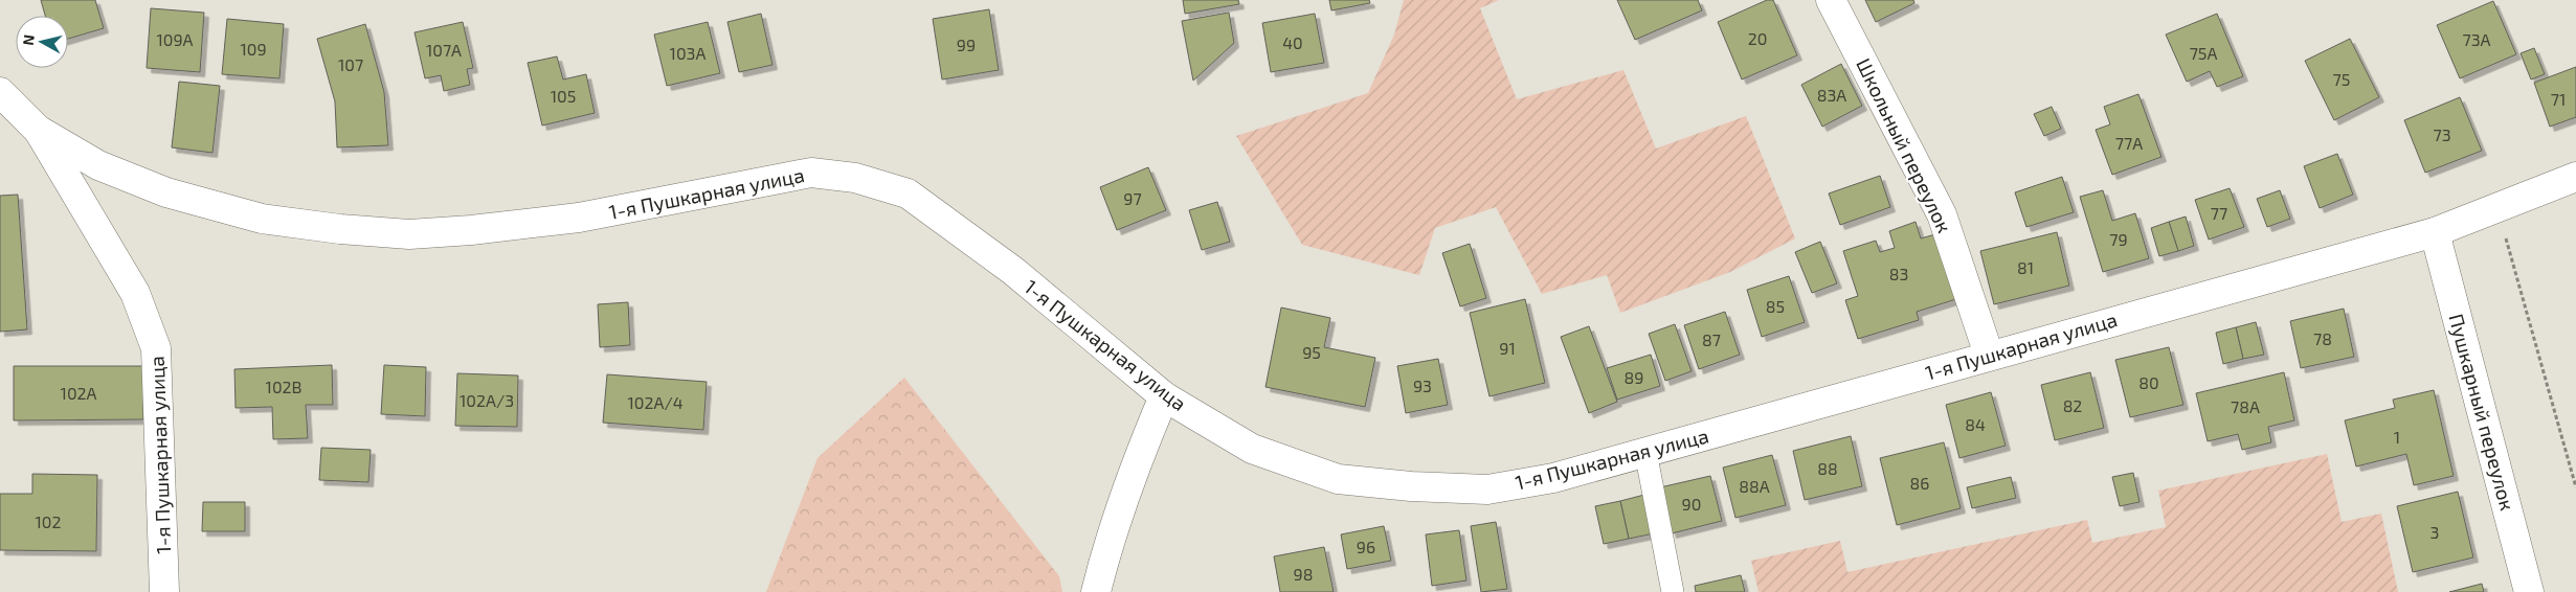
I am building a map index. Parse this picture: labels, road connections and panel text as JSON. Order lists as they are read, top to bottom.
{
  "streets": {
    "street": ["Школьный переулок", "1-я Пушкарная улица", "Пушкарный переулок"]
  },
  "crossings": [
    ["Школьный переулок", "1-я Пушкарная улица"],
    ["1-я Пушкарная улица", "Пушкарный переулок"]
  ],
  "house_numbers": [
    "20",
    "109А",
    "73А",
    "40",
    "99",
    "109",
    "107А",
    "103А",
    "75А",
    "107",
    "75",
    "83А",
    "105",
    "71",
    "73",
    "77А",
    "97",
    "77",
    "79",
    "81",
    "83",
    "85",
    "78",
    "87",
    "91",
    "95",
    "89",
    "80",
    "93",
    "102В",
    "102А",
    "102А/3",
    "102А/4",
    "82",
    "78А",
    "84",
    "1",
    "88",
    "86",
    "88А",
    "90",
    "102",
    "3",
    "96",
    "98"
  ],
  "north": "left"
}
